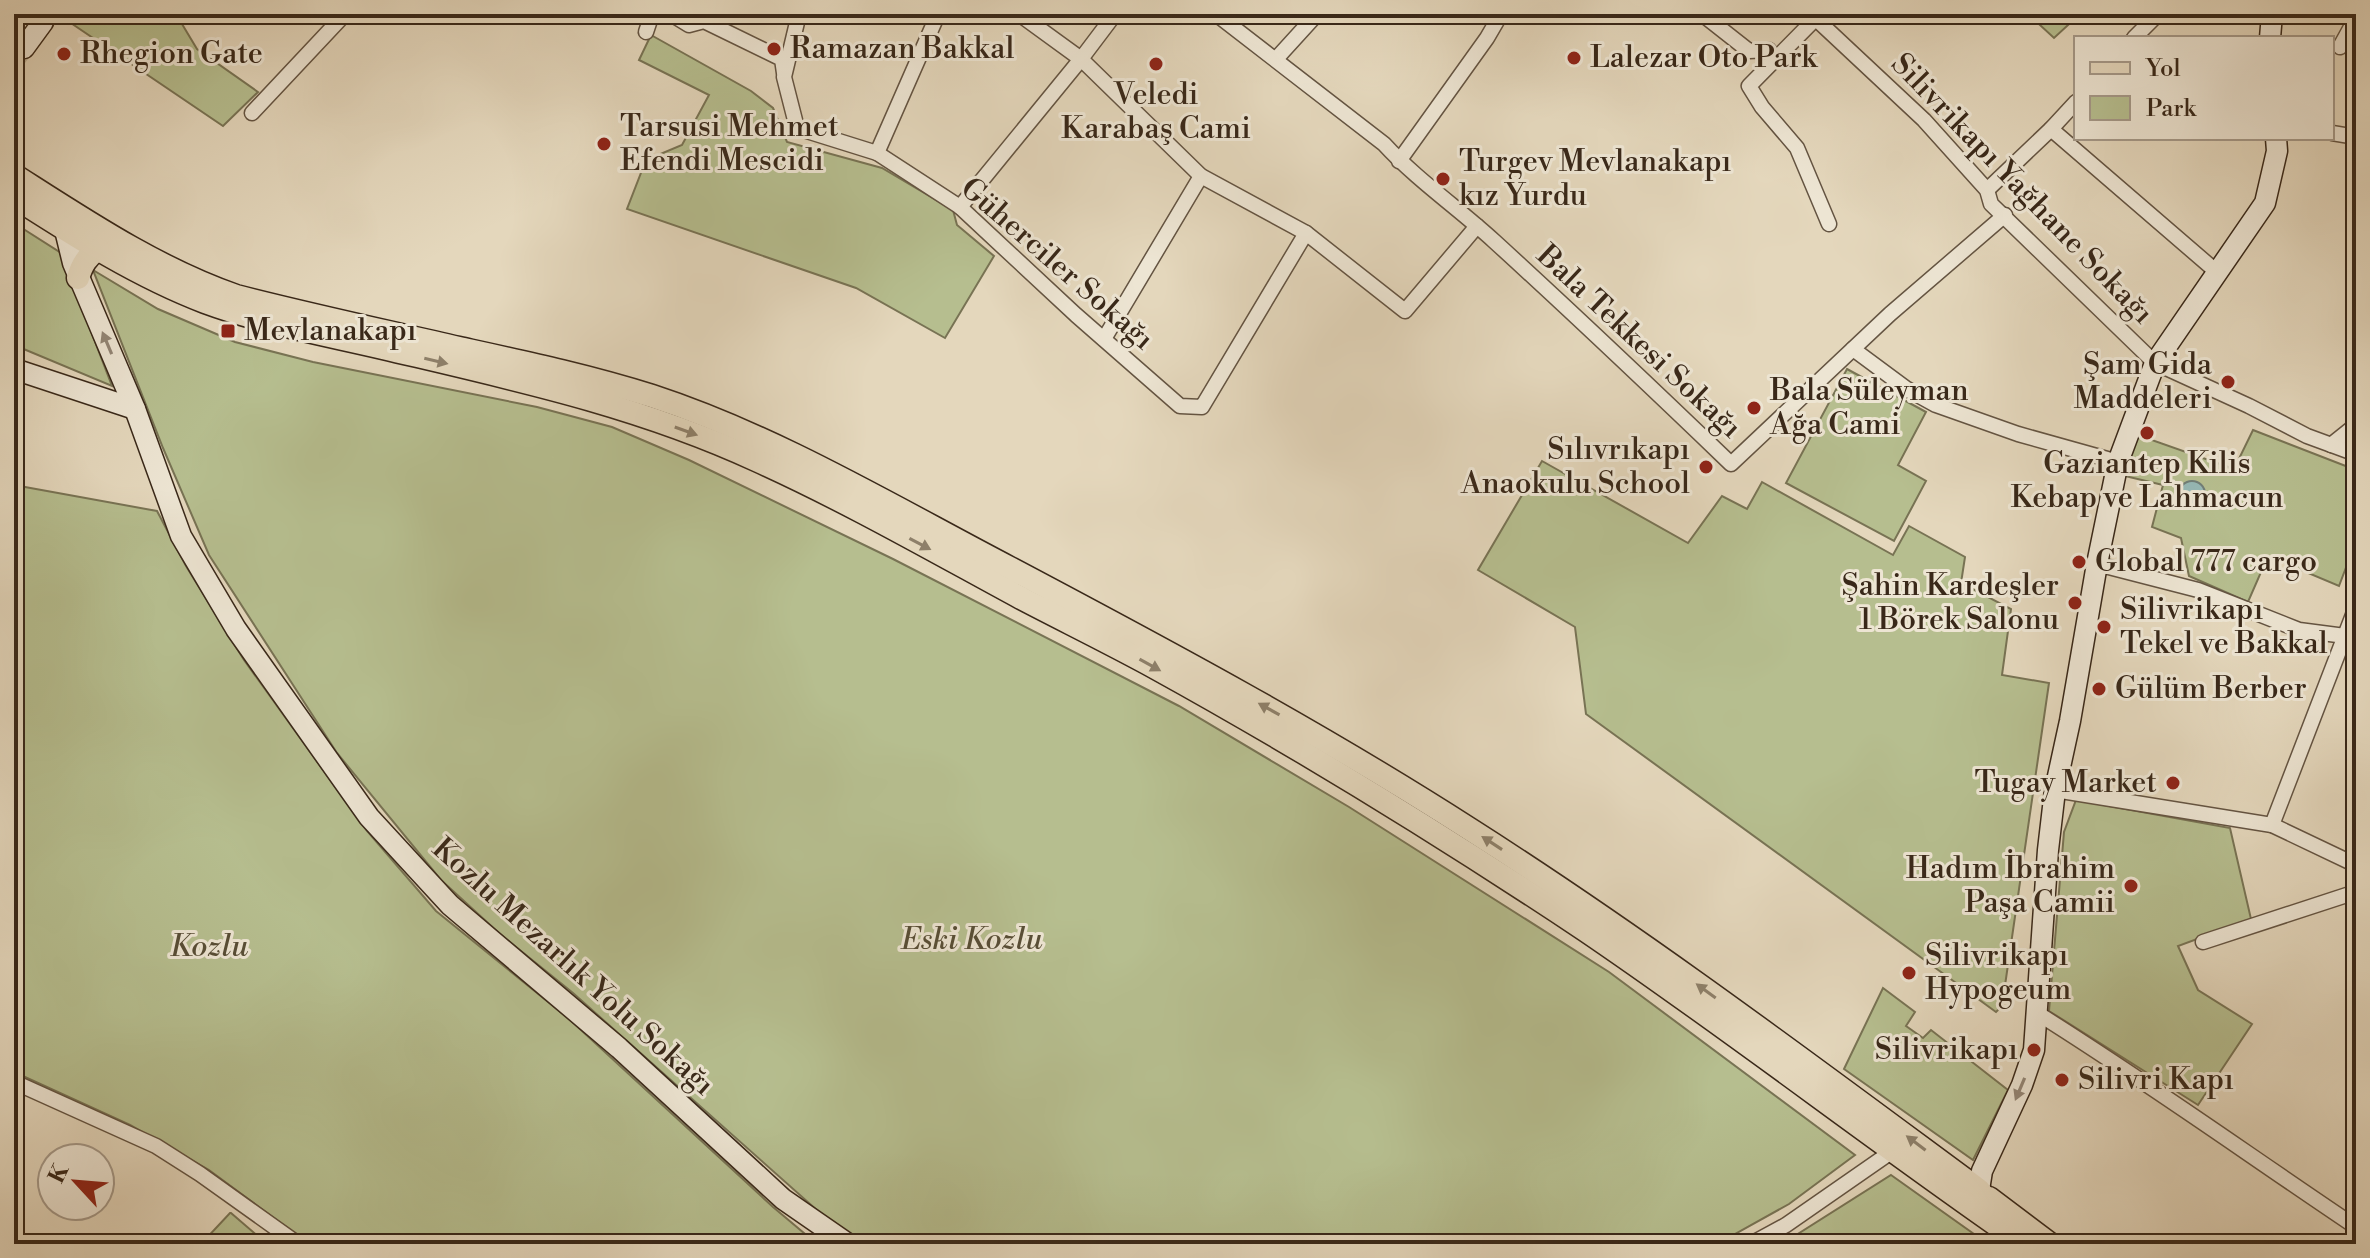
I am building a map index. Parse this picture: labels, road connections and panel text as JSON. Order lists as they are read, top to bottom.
{
  "streets": {
    "street": [
      "Silivrikapı Yağhane Sokağı",
      "Güherciler Sokağı",
      "Bala Tekkesi Sokağı",
      "Kozlu Mezarlık Yolu Sokağı"
    ]
  },
  "parks": ["Eski Kozlu", "Kozlu"],
  "places": {
    "other": [
      "Ramazan Bakkal",
      "Rhegion Gate",
      "Lalezar Oto Park",
      "Veledi Karabaş Cami",
      "Tarsusi Mehmet Efendi Mescidi",
      "Turgev Mevlanakapı kız Yurdu",
      "Şam Gida Maddeleri",
      "Bala Süleyman Ağa Cami",
      "Gaziantep Kilis Kebap ve Lahmacun",
      "Sılıvrıkapı Anaokulu School",
      "Global 777 cargo",
      "Şahin Kardeşler 1 Börek Salonu",
      "Silivrikapı Tekel ve Bakkal",
      "Gülüm Berber",
      "Tugay Market",
      "Hadım İbrahim Paşa Camii",
      "Silivrikapı Hypogeum",
      "Silivrikapı",
      "Silivri Kapı"
    ],
    "transit": ["Mevlanakapı"]
  },
  "legend": ["Yol", "Park"],
  "north": "top left"
}
